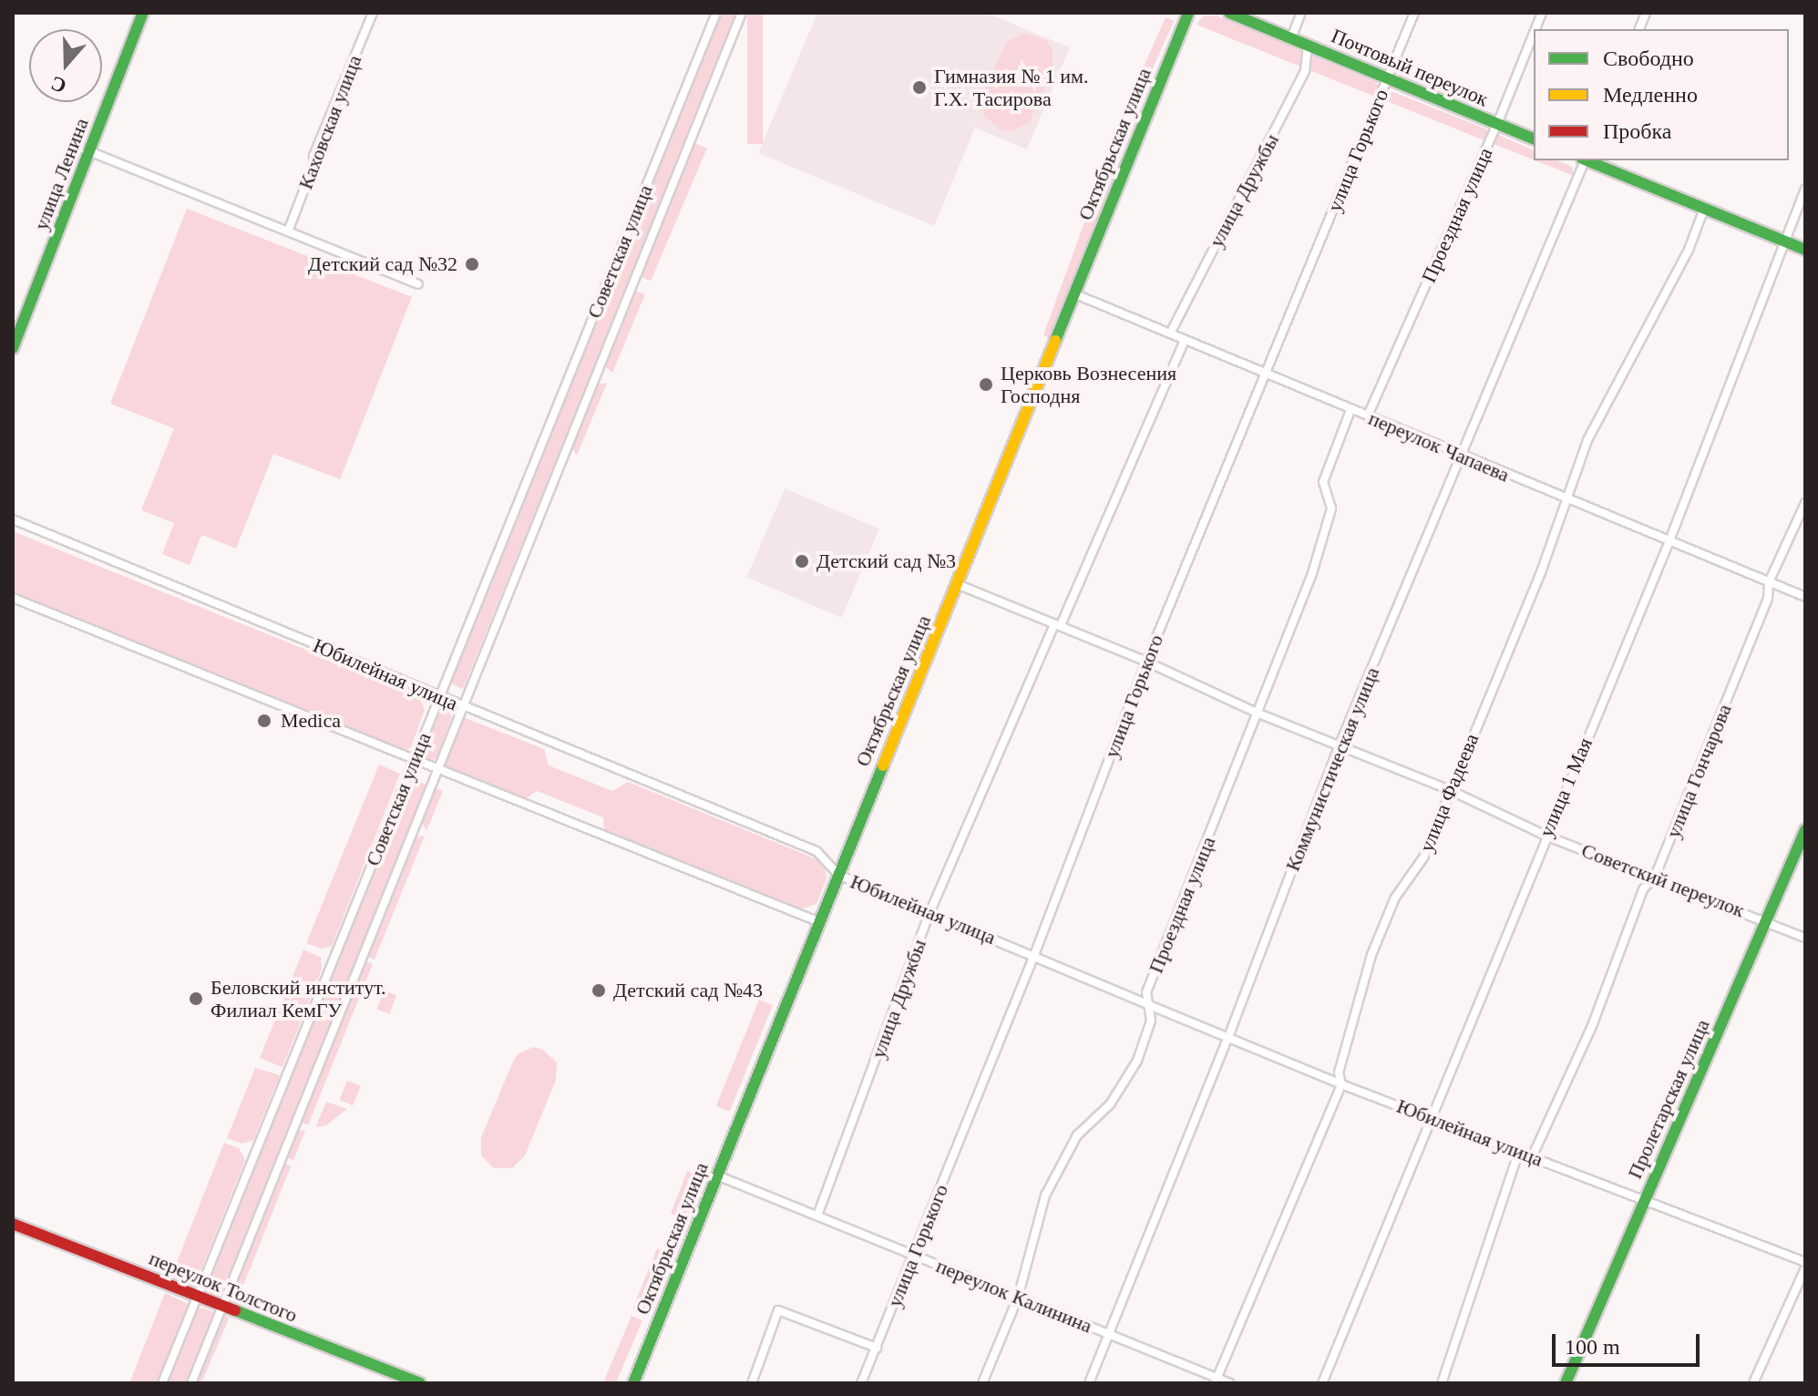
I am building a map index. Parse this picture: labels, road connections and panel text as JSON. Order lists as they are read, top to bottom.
{
  "streets": {
    "street": [
      "Почтовый переулок",
      "Каховская улица",
      "Октябрьская улица",
      "улица Горького",
      "улица Ленина",
      "улица Дружбы",
      "Проездная улица",
      "Советская улица",
      "переулок Чапаева",
      "Юбилейная улица",
      "Коммунистическая улица",
      "улица Гончарова",
      "улица 1 Мая",
      "улица Фадеева",
      "Советский переулок",
      "Пролетарская улица",
      "переулок Толстого",
      "переулок Калинина"
    ]
  },
  "crossings": [
    ["Почтовый переулок", "улица Горького"],
    ["Почтовый переулок", "улица Дружбы"],
    ["Почтовый переулок", "Проездная улица"],
    ["Октябрьская улица", "переулок Чапаева"],
    ["Октябрьская улица", "Юбилейная улица"],
    ["Октябрьская улица", "Советский переулок"],
    ["Октябрьская улица", "переулок Калинина"],
    ["улица Горького", "переулок Чапаева"],
    ["улица Горького", "Юбилейная улица"],
    ["улица Горького", "Советский переулок"],
    ["улица Горького", "переулок Калинина"],
    ["улица Дружбы", "переулок Чапаева"],
    ["улица Дружбы", "Юбилейная улица"],
    ["улица Дружбы", "Советский переулок"],
    ["улица Дружбы", "переулок Калинина"],
    ["Проездная улица", "переулок Чапаева"],
    ["Проездная улица", "Юбилейная улица"],
    ["Проездная улица", "Советский переулок"],
    ["Проездная улица", "переулок Калинина"],
    ["Советская улица", "Юбилейная улица"],
    ["Советская улица", "переулок Толстого"],
    ["переулок Чапаева", "Коммунистическая улица"],
    ["переулок Чапаева", "улица Гончарова"],
    ["переулок Чапаева", "улица 1 Мая"],
    ["переулок Чапаева", "улица Фадеева"],
    ["Юбилейная улица", "Коммунистическая улица"],
    ["Юбилейная улица", "улица Гончарова"],
    ["Юбилейная улица", "улица 1 Мая"],
    ["Юбилейная улица", "улица Фадеева"],
    ["Юбилейная улица", "Пролетарская улица"],
    ["Коммунистическая улица", "Советский переулок"],
    ["Коммунистическая улица", "переулок Калинина"],
    ["улица Гончарова", "Советский переулок"],
    ["улица 1 Мая", "Советский переулок"],
    ["улица Фадеева", "Советский переулок"],
    ["улица Фадеева", "переулок Калинина"],
    ["Советский переулок", "Пролетарская улица"]
  ],
  "places": [
    "Гимназия № 1 им. Г.Х. Тасирова",
    "Детский сад №32",
    "Церковь Вознесения Господня",
    "Детский сад №3",
    "Mеdica",
    "Детский сад №43",
    "Беловский институт. Филиал КемГУ"
  ],
  "legend": ["Свободно", "Медленно", "Пробка"],
  "scale_bar": "100 m",
  "north": "bottom"
}
